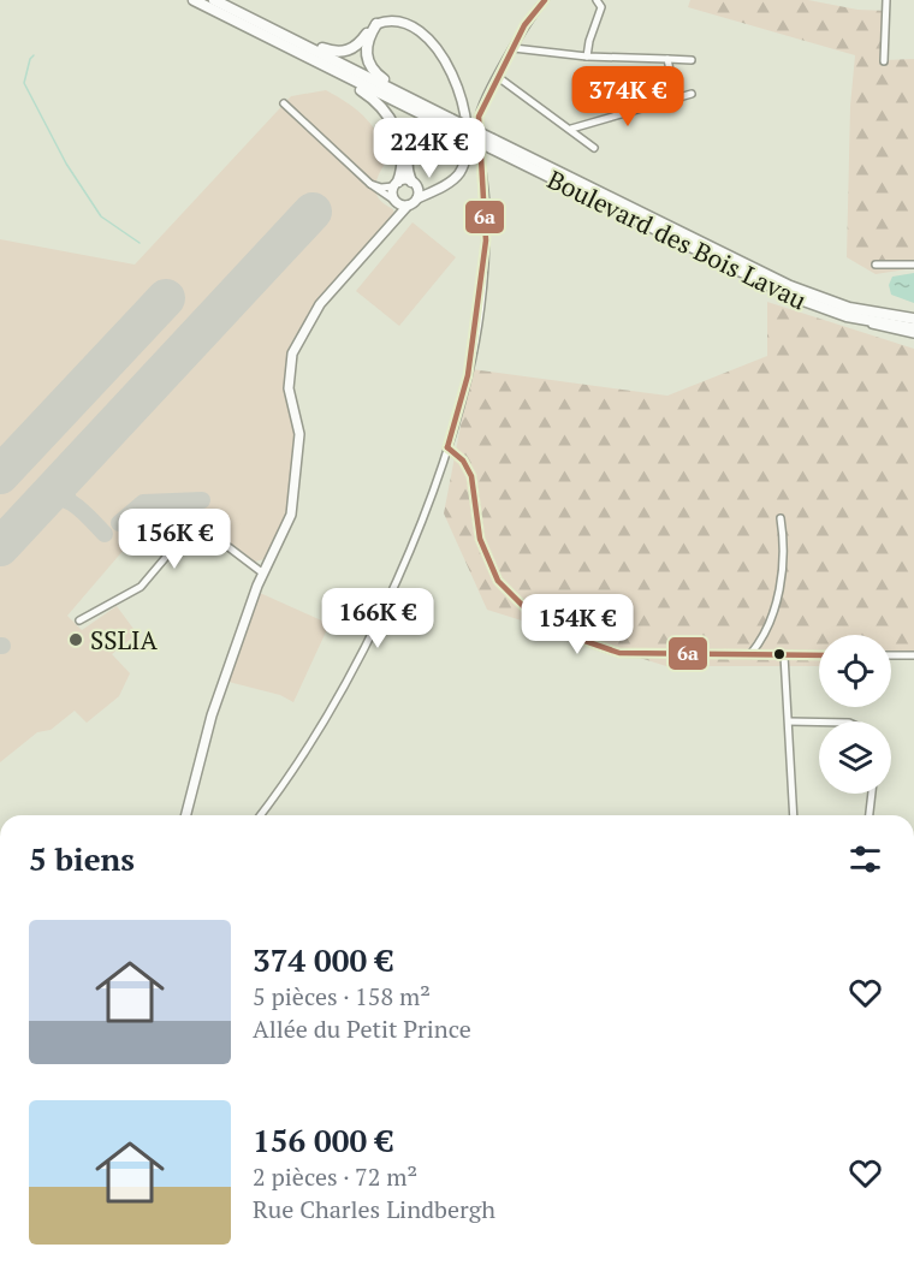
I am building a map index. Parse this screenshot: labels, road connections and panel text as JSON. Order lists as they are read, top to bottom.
{
  "streets": {
    "main road": ["Boulevard des Bois Lavau"]
  },
  "places": ["SSLIA"],
  "lines": ["transit line 6a"],
  "page": {
    "price": [
      "374K €",
      "224K €",
      "156K €",
      "166K €",
      "154K €"
    ],
    "heading": "5 biens",
    "list": [
      {
        "name": "374 000 €",
        "note": "5 pièces · 158 m² · Allée du Petit Prince"
      },
      {
        "name": "156 000 €",
        "note": "2 pièces · 72 m² · Rue Charles Lindbergh"
      }
    ]
  }
}
